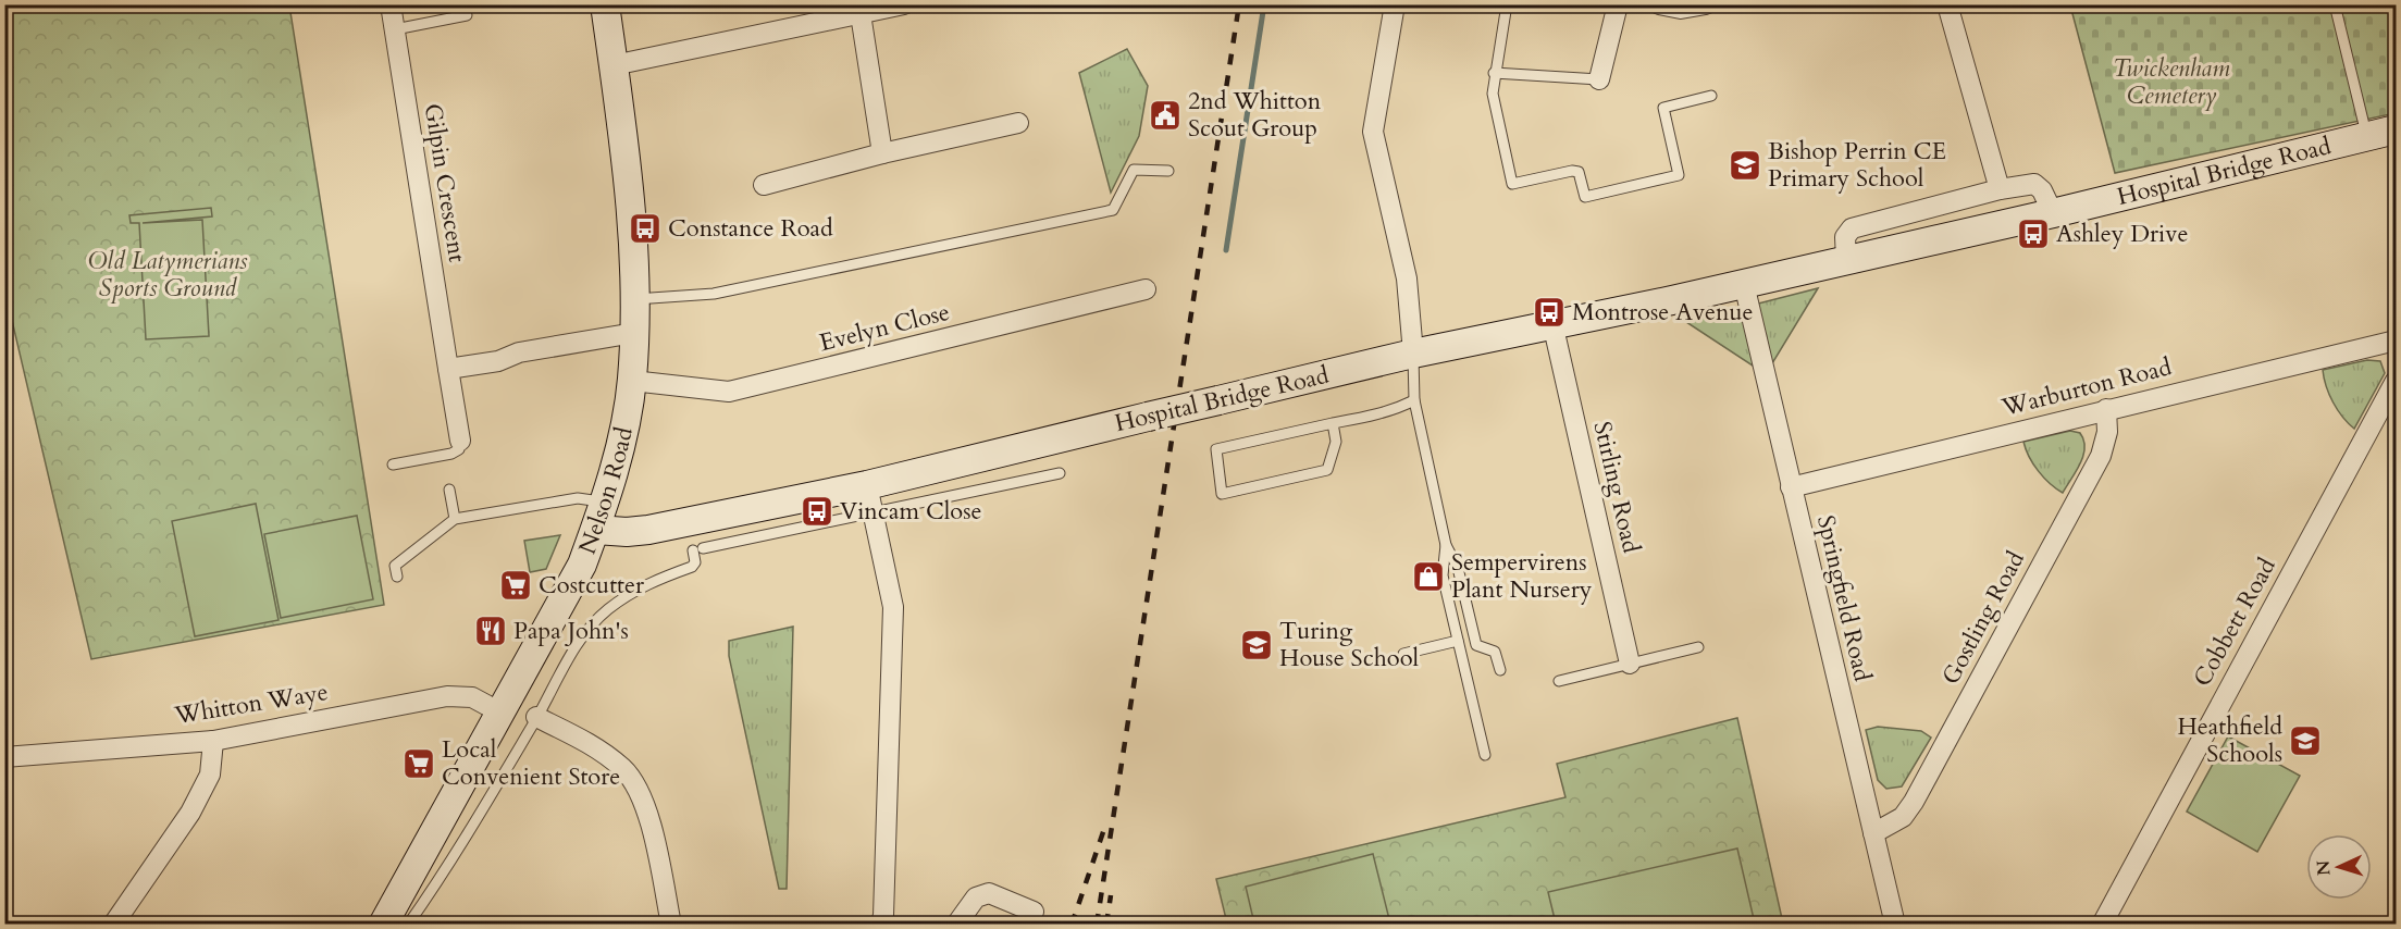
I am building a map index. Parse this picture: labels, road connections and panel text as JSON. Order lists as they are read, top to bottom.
{
  "streets": {
    "main road": ["Hospital Bridge Road", "Nelson Road"],
    "street": [
      "Gilpin Crescent",
      "Evelyn Close",
      "Warburton Road",
      "Stirling Road",
      "Springfield Road",
      "Gostling Road",
      "Cobbett Road",
      "Whitton Waye"
    ]
  },
  "crossings": [
    ["Hospital Bridge Road", "Stirling Road"],
    ["Hospital Bridge Road", "Nelson Road"],
    ["Hospital Bridge Road", "Springfield Road"],
    ["Evelyn Close", "Nelson Road"],
    ["Warburton Road", "Springfield Road"],
    ["Warburton Road", "Gostling Road"],
    ["Nelson Road", "Whitton Waye"],
    ["Springfield Road", "Gostling Road"]
  ],
  "parks": ["Twickenham Cemetery", "Old Latymerians Sports Ground"],
  "places": {
    "public building": ["2nd Whitton Scout Group"],
    "school or university": ["Bishop Perrin CE Primary School", "Turing House School", "Heathfield Schools"],
    "bus stop": [
      "Constance Road",
      "Ashley Drive",
      "Montrose Avenue",
      "Vincam Close"
    ],
    "shop": ["Sempervirens Plant Nursery"],
    "supermarket": ["Costcutter", "Local Convenient Store"],
    "restaurant": ["Papa John's"]
  },
  "north": "left"
}
